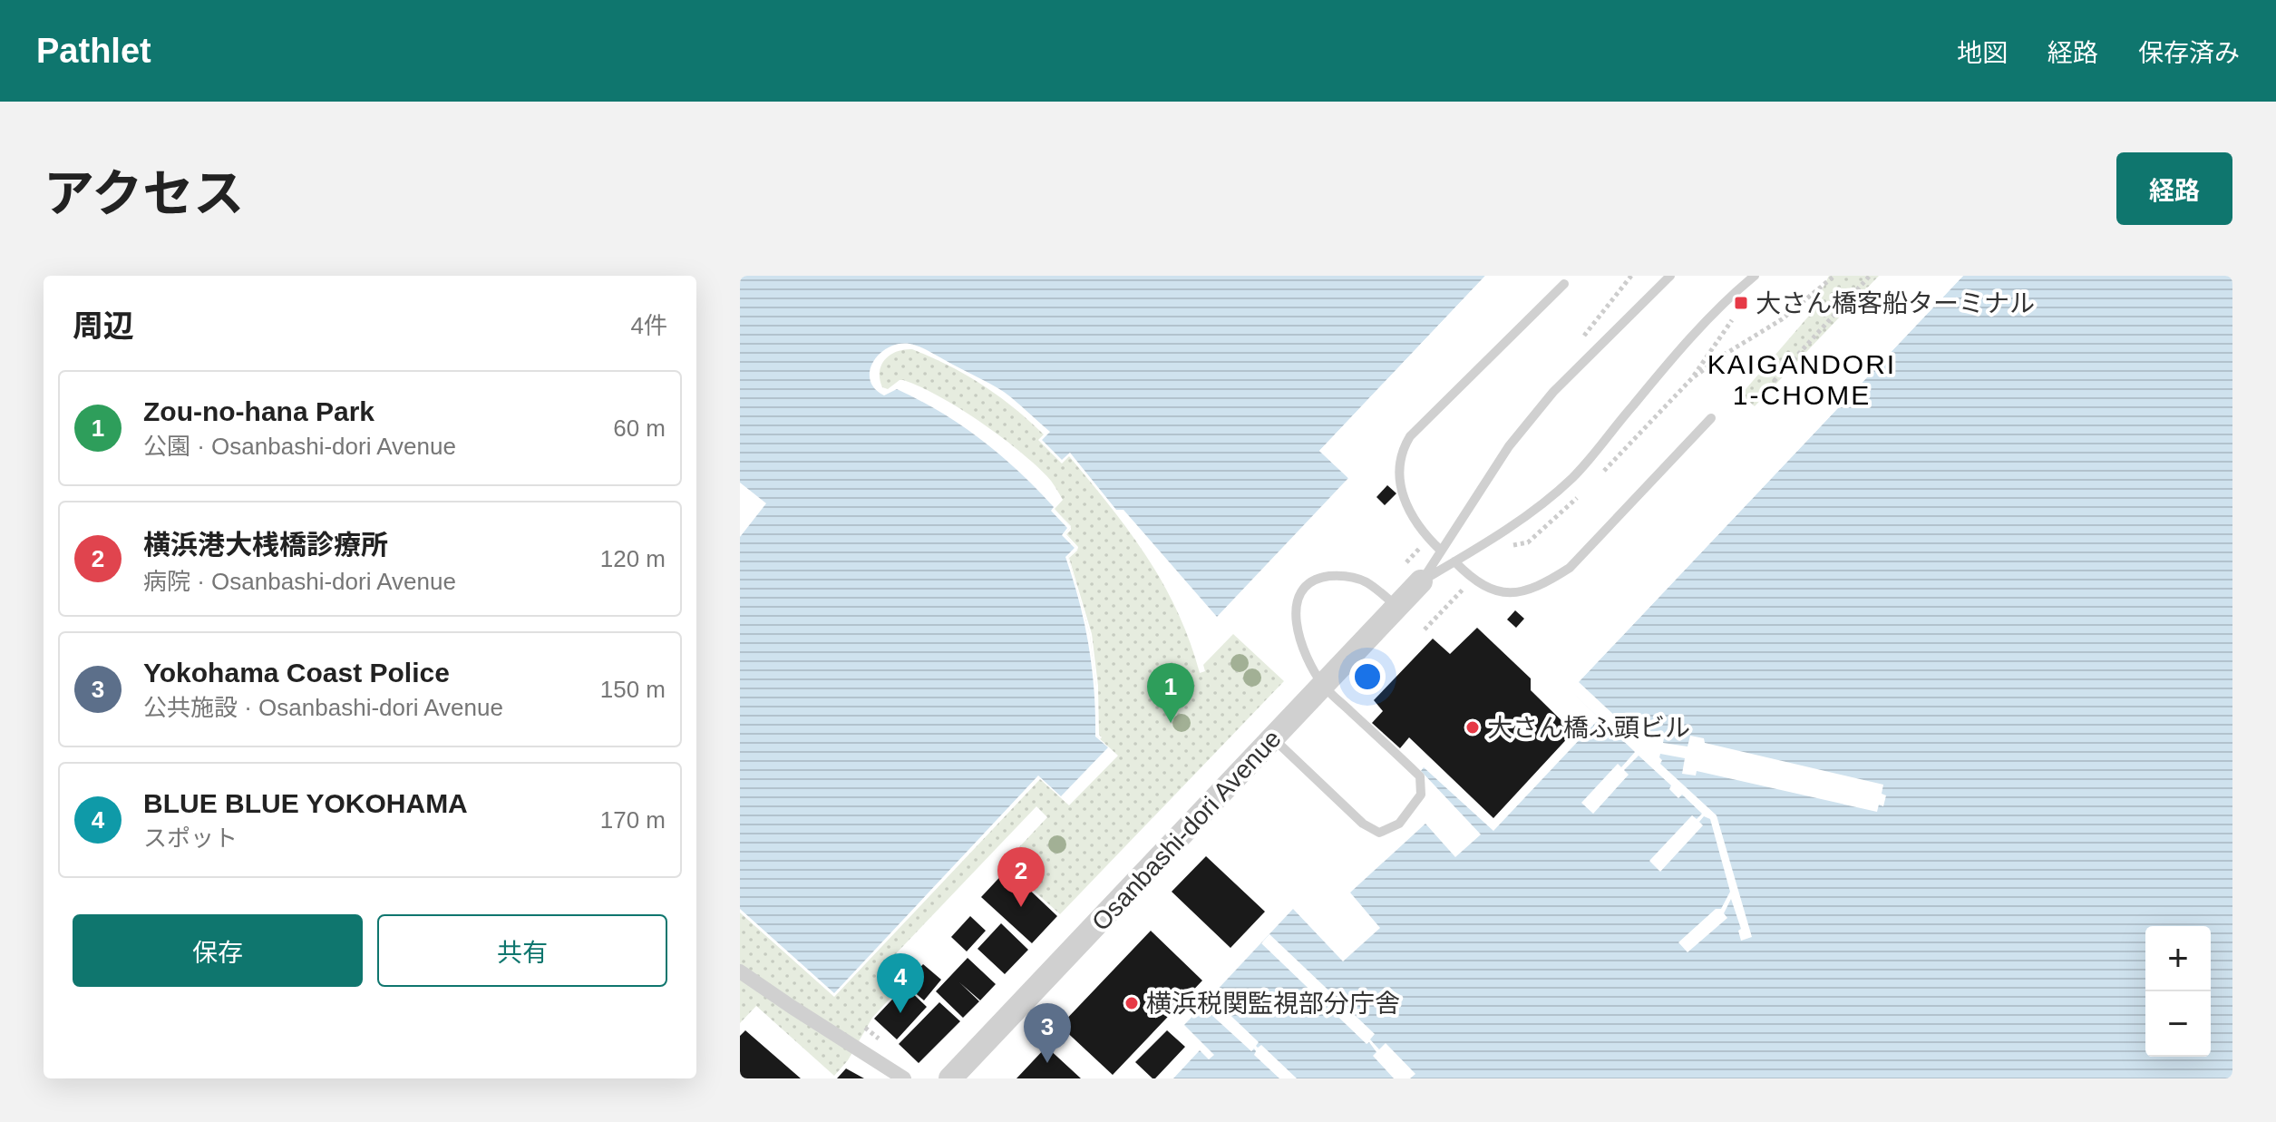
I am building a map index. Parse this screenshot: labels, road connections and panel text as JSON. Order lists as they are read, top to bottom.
{
  "streets": {
    "street": ["Osanbashi-dori Avenue"]
  },
  "districts": ["KAIGANDORI 1-CHOME"],
  "places": {
    "transit": ["大さん橋客船ターミナル"],
    "other": ["大さん橋ふ頭ビル", "横浜税関監視部分庁舎"]
  },
  "page": {
    "header": "Pathlet",
    "nav": ["地図", "経路", "保存済み"],
    "title": "アクセス",
    "buttons": [
      "経路",
      ["保存", "共有"]
    ],
    "heading": ["周辺", "4件"],
    "list": [
      {
        "mark": "1",
        "name": "Zou-no-hana Park",
        "note": "公園 · Osanbashi-dori Avenue",
        "value": "60 m"
      },
      {
        "mark": "2",
        "name": "横浜港大桟橋診療所",
        "note": "病院 · Osanbashi-dori Avenue",
        "value": "120 m"
      },
      {
        "mark": "3",
        "name": "Yokohama Coast Police",
        "note": "公共施設 · Osanbashi-dori Avenue",
        "value": "150 m"
      },
      {
        "mark": "4",
        "name": "BLUE BLUE YOKOHAMA",
        "note": "スポット",
        "value": "170 m"
      }
    ],
    "pins": [
      "1",
      "2",
      "4",
      "3"
    ],
    "map_buttons": ["+", "−"]
  }
}
